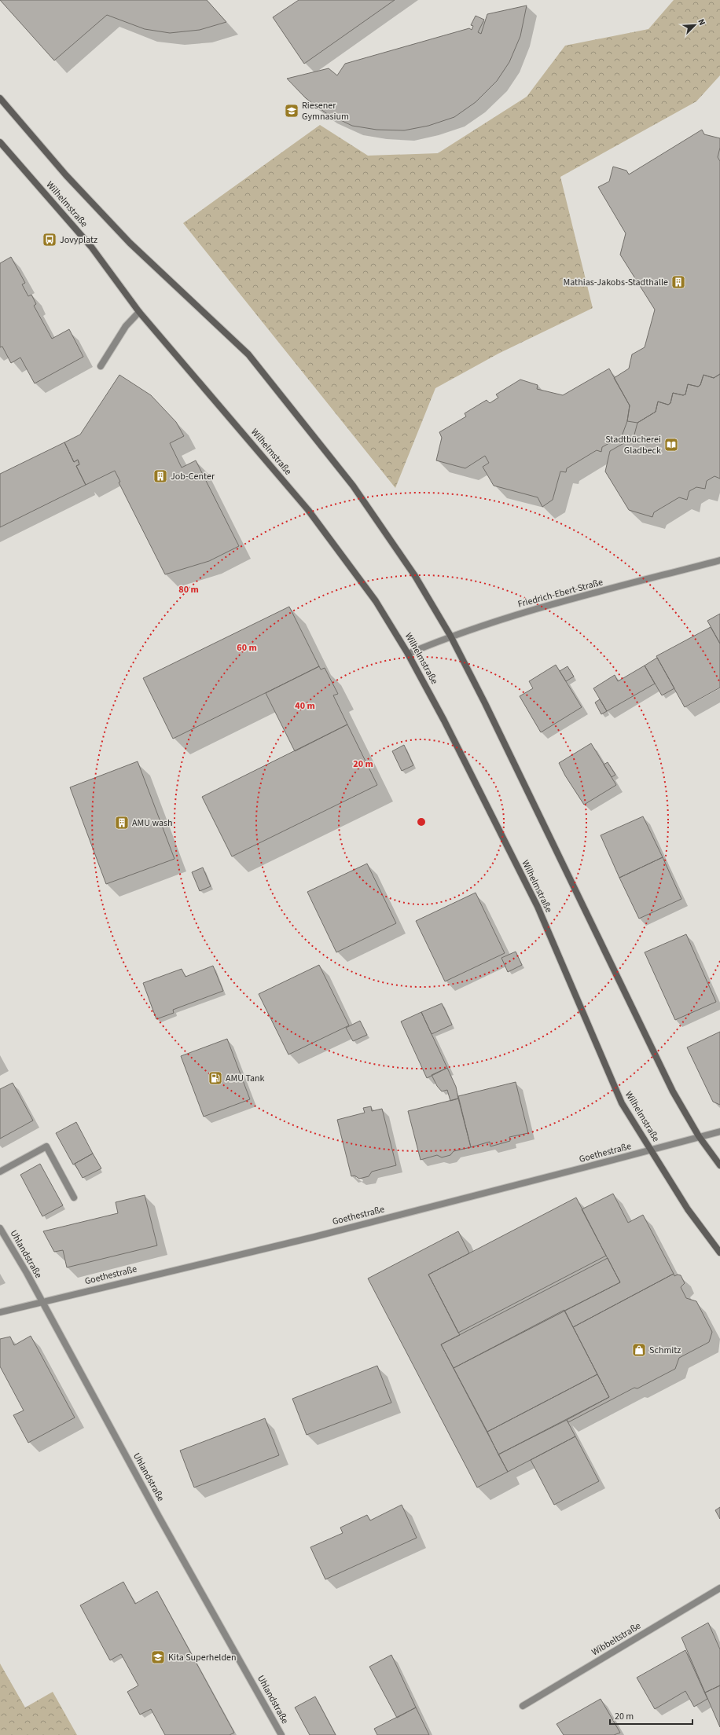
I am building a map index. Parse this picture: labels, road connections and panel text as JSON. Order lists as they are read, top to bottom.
{
  "streets": {
    "main road": ["Wilhelmstraße"],
    "street": [
      "Friedrich-Ebert-Straße",
      "Goethestraße",
      "Uhlandstraße",
      "Wibbeltstraße"
    ]
  },
  "crossings": [
    ["Wilhelmstraße", "Friedrich-Ebert-Straße"],
    ["Wilhelmstraße", "Goethestraße"],
    ["Goethestraße", "Uhlandstraße"]
  ],
  "places": {
    "school or university": ["Riesener Gymnasium", "Kita Superhelden"],
    "bus stop": ["Jovyplatz"],
    "building": ["Mathias-Jakobs-Stadthalle", "Job-Center", "AMU wash"],
    "library": ["Stadtbücherei Gladbeck"],
    "fuel station": ["AMU Tank"],
    "shop": ["Schmitz"]
  },
  "scale_bar": "20 m",
  "north": "top right",
  "rings": [
    "80 m",
    "60 m",
    "40 m",
    "20 m"
  ]
}
